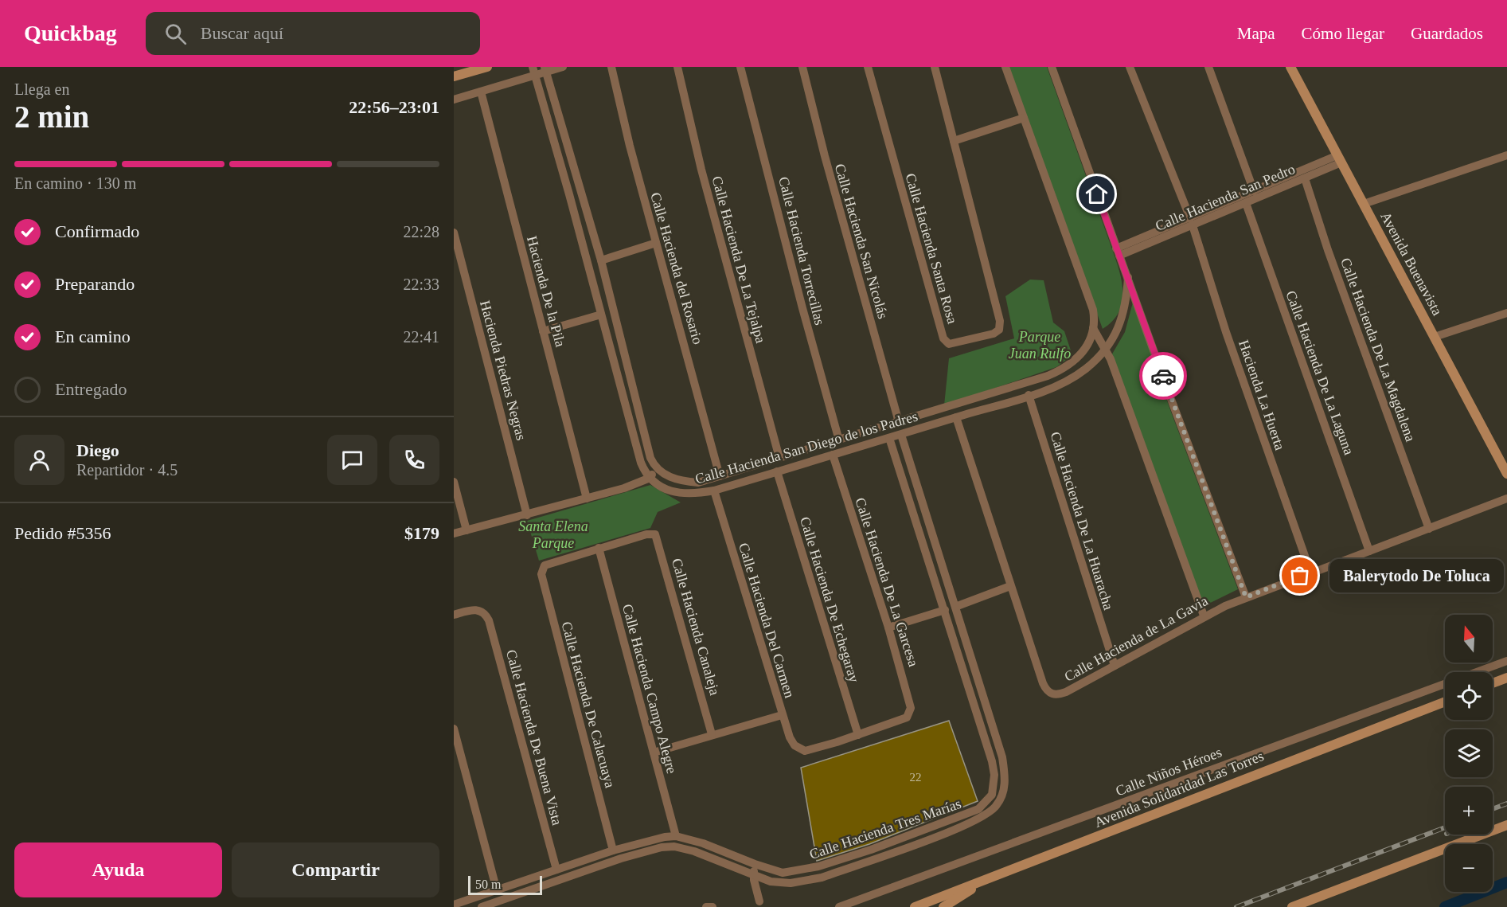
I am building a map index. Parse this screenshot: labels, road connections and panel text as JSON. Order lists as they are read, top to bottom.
{
  "streets": {
    "main road": ["Avenida Buenavista", "Avenida Solidaridad Las Torres"],
    "street": [
      "Calle Hacienda San Pedro",
      "Calle Hacienda San Nicolás",
      "Calle Hacienda Santa Rosa",
      "Calle Hacienda Torrecillas",
      "Calle Hacienda De La Tejalpa",
      "Calle Hacienda del Rosario",
      "Hacienda De la Pila",
      "Calle Hacienda De La Magdalena",
      "Hacienda Piedras Negras",
      "Calle Hacienda De La Laguna",
      "Hacienda La Huerta",
      "Calle Hacienda San Diego de los Padres",
      "Calle Hacienda De La Huaracha",
      "Calle Hacienda De La Garcesa",
      "Calle Hacienda De Echegaray",
      "Calle Hacienda Del Carmen",
      "Calle Hacienda Canaleja",
      "Calle Hacienda de La Gavia",
      "Calle Hacienda Campo Alegre",
      "Calle Hacienda De Calacuaya",
      "Calle Hacienda De Buena Vista",
      "Calle Niños Héroes",
      "Calle Hacienda Tres Marías"
    ]
  },
  "crossings": [
    ["Calle Hacienda San Pedro", "Avenida Buenavista"],
    ["Calle Hacienda San Pedro", "Calle Hacienda De La Magdalena"],
    ["Calle Hacienda San Pedro", "Calle Hacienda De La Laguna"],
    ["Calle Hacienda San Pedro", "Hacienda La Huerta"],
    ["Calle Hacienda San Nicolás", "Calle Hacienda San Diego de los Padres"],
    ["Calle Hacienda Torrecillas", "Calle Hacienda San Diego de los Padres"],
    ["Calle Hacienda De La Tejalpa", "Calle Hacienda San Diego de los Padres"],
    ["Calle Hacienda del Rosario", "Calle Hacienda San Diego de los Padres"],
    ["Calle Hacienda De La Magdalena", "Calle Hacienda de La Gavia"],
    ["Calle Hacienda De La Laguna", "Calle Hacienda de La Gavia"],
    ["Hacienda La Huerta", "Calle Hacienda de La Gavia"],
    ["Calle Hacienda San Diego de los Padres", "Calle Hacienda De La Huaracha"],
    ["Calle Hacienda San Diego de los Padres", "Calle Hacienda De La Garcesa"],
    ["Calle Hacienda San Diego de los Padres", "Calle Hacienda De Echegaray"],
    ["Calle Hacienda San Diego de los Padres", "Calle Hacienda Del Carmen"],
    ["Calle Hacienda San Diego de los Padres", "Calle Hacienda de La Gavia"],
    ["Calle Hacienda De La Huaracha", "Calle Hacienda de La Gavia"],
    ["Calle Hacienda De La Garcesa", "Calle Hacienda De Echegaray"],
    ["Calle Hacienda De La Garcesa", "Calle Hacienda Del Carmen"],
    ["Calle Hacienda De Echegaray", "Calle Hacienda Del Carmen"],
    ["Calle Hacienda Canaleja", "Calle Hacienda Campo Alegre"],
    ["Calle Hacienda Canaleja", "Calle Hacienda De Calacuaya"],
    ["Calle Hacienda Campo Alegre", "Calle Hacienda De Calacuaya"],
    ["Calle Hacienda Campo Alegre", "Calle Hacienda Tres Marías"],
    ["Calle Hacienda De Calacuaya", "Calle Hacienda Tres Marías"],
    ["Calle Hacienda De Buena Vista", "Calle Hacienda Tres Marías"]
  ],
  "parks": ["Parque Juan Rulfo", "Santa Elena Parque"],
  "places": ["Balerytodo De Toluca"],
  "house_numbers": ["22"],
  "scale_bar": "50 m",
  "north": "top",
  "page": {
    "header": "Quickbag",
    "search": "Buscar aquí",
    "nav": ["Mapa", "Cómo llegar", "Guardados"],
    "heading": ["2 min", "Llega en", "22:56–23:01"],
    "panel": [
      "Diego",
      "Repartidor · 4.5",
      "Pedido #5356",
      "$179"
    ],
    "bar": "En camino · 130 m",
    "list": [
      ["Confirmado", "22:28"],
      ["Preparando", "22:33"],
      ["En camino", "22:41"],
      "Entregado"
    ],
    "bubble": "Balerytodo De Toluca",
    "map_buttons": ["+", "−"],
    "buttons": ["Ayuda", "Compartir"],
    "scale": "50 m"
  }
}
